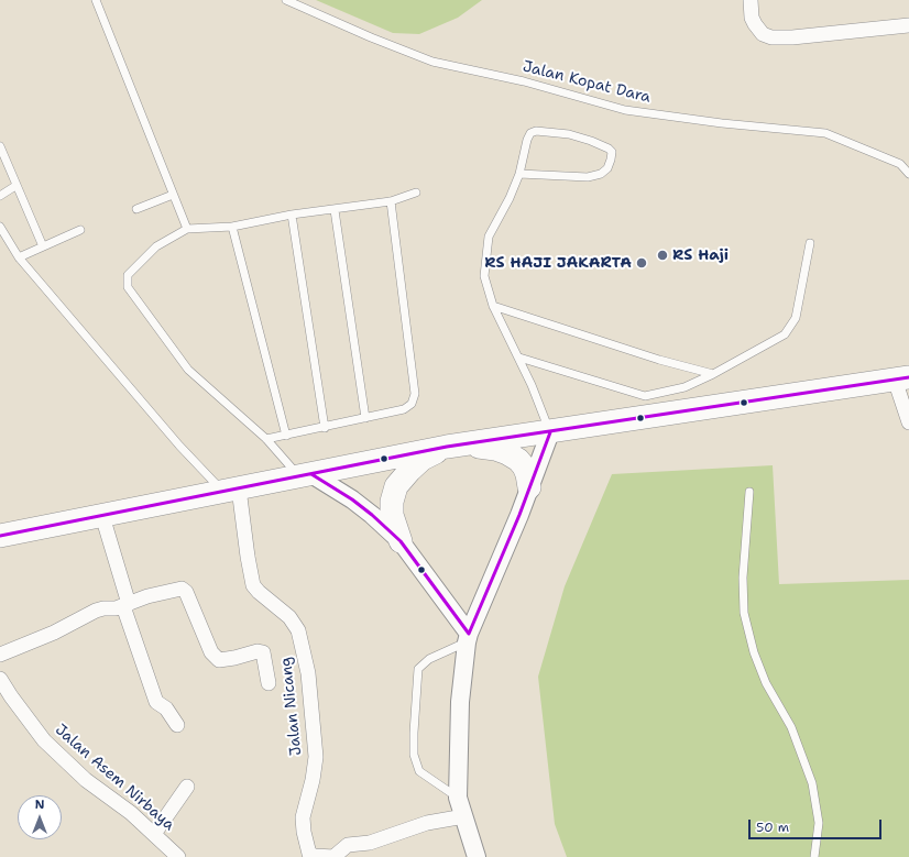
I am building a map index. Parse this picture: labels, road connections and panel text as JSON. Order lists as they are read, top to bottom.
{
  "streets": {
    "street": ["Jalan Nicang", "Jalan Asem Nirbaya"],
    "lane": ["Jalan Kopat Dara"]
  },
  "places": ["RS Haji", "RS HAJI JAKARTA"],
  "scale_bar": "50 m",
  "north": "top"
}
